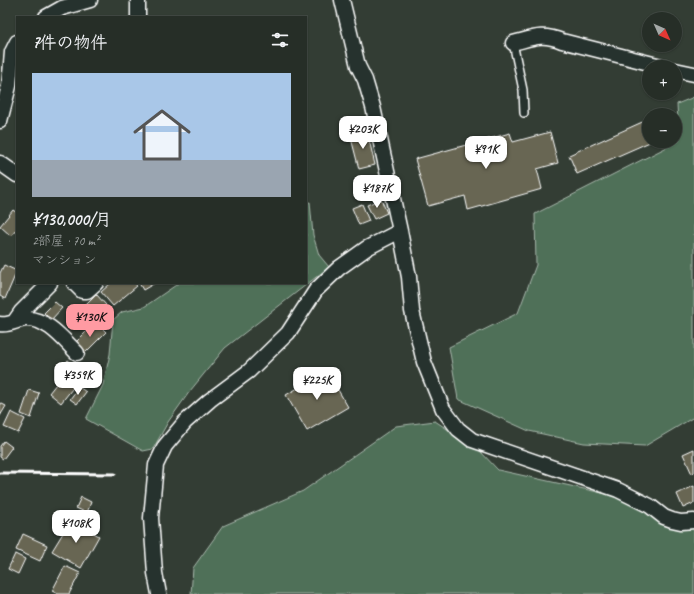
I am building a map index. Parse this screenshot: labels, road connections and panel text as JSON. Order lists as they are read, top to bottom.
{
  "north": "bottom right",
  "page": {
    "map_buttons": ["+", "−"],
    "heading": "7件の物件",
    "list": [
      {
        "name": "¥130,000/月",
        "note": "2部屋 · 70 m² · マンション"
      }
    ],
    "price": [
      "¥203K",
      "¥91K",
      "¥187K",
      "¥130K",
      "¥359K",
      "¥225K",
      "¥108K"
    ]
  }
}
